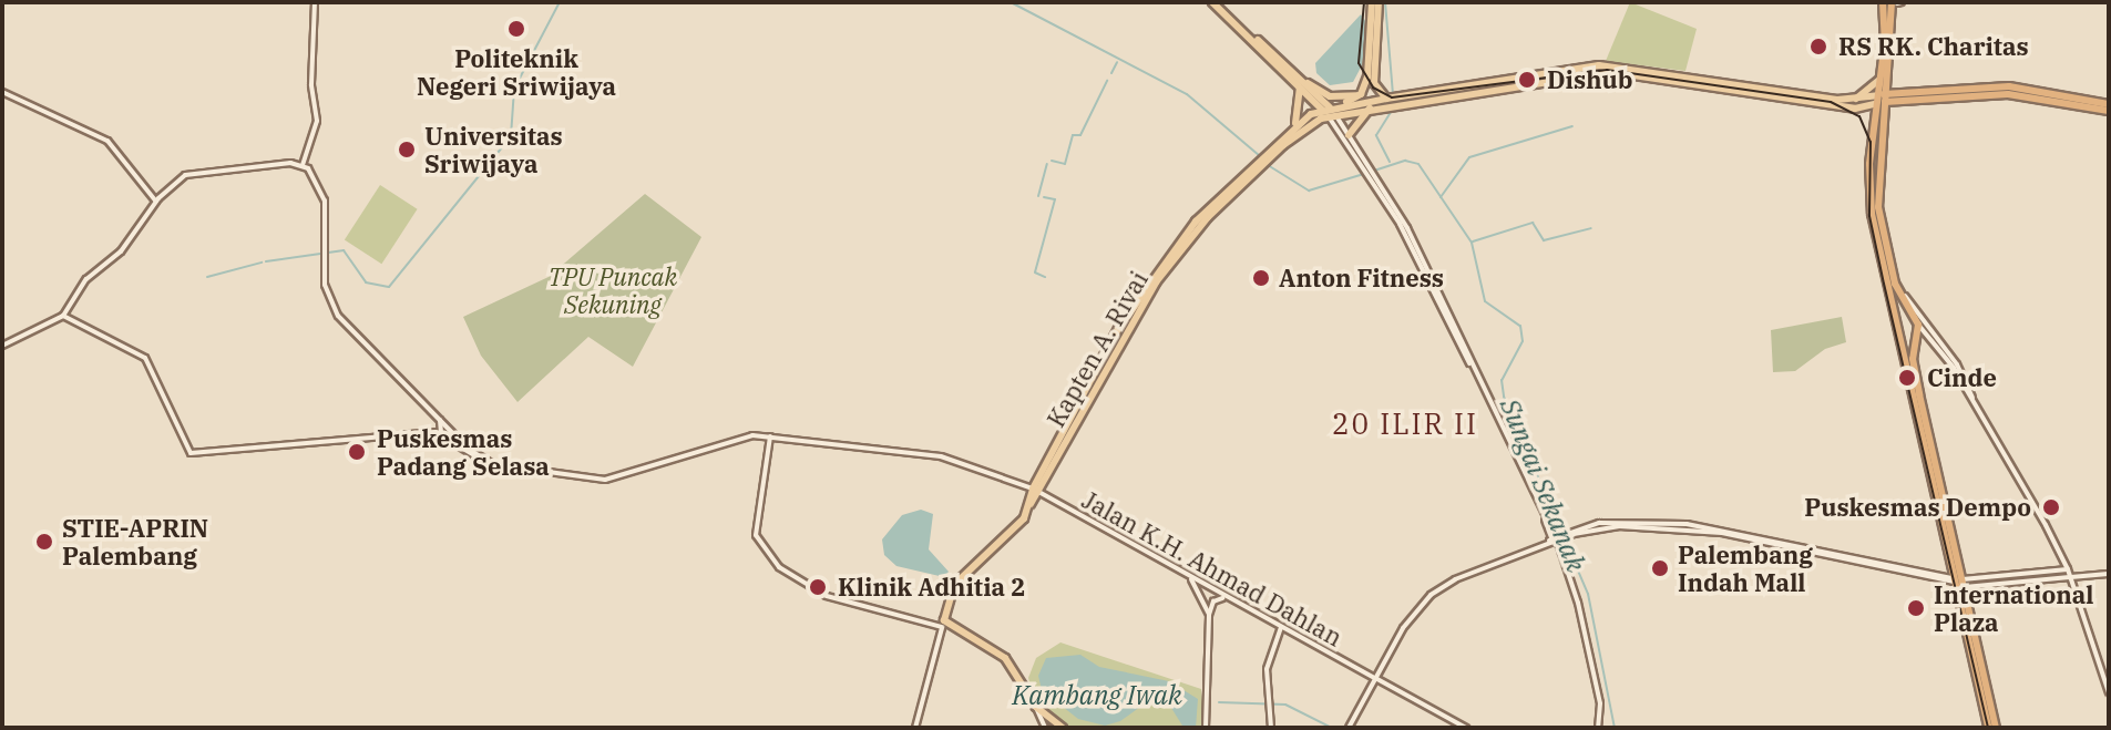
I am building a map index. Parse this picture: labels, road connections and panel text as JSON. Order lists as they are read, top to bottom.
{
  "streets": {
    "main road": ["Kapten A. Rivai", "Jalan K.H. Ahmad Dahlan"]
  },
  "crossings": [
    ["Kapten A. Rivai", "Jalan K.H. Ahmad Dahlan"]
  ],
  "districts": ["20 ILIR II"],
  "water": ["Sungai Sekanak", "Kambang Iwak"],
  "parks": ["TPU Puncak Sekuning"],
  "places": [
    "Politeknik Negeri Sriwijaya",
    "RS RK. Charitas",
    "Dishub",
    "Universitas Sriwijaya",
    "Anton Fitness",
    "Cinde",
    "Puskesmas Padang Selasa",
    "Puskesmas Dempo",
    "STIE-APRIN Palembang",
    "Palembang Indah Mall",
    "Klinik Adhitia 2",
    "International Plaza"
  ]
}
